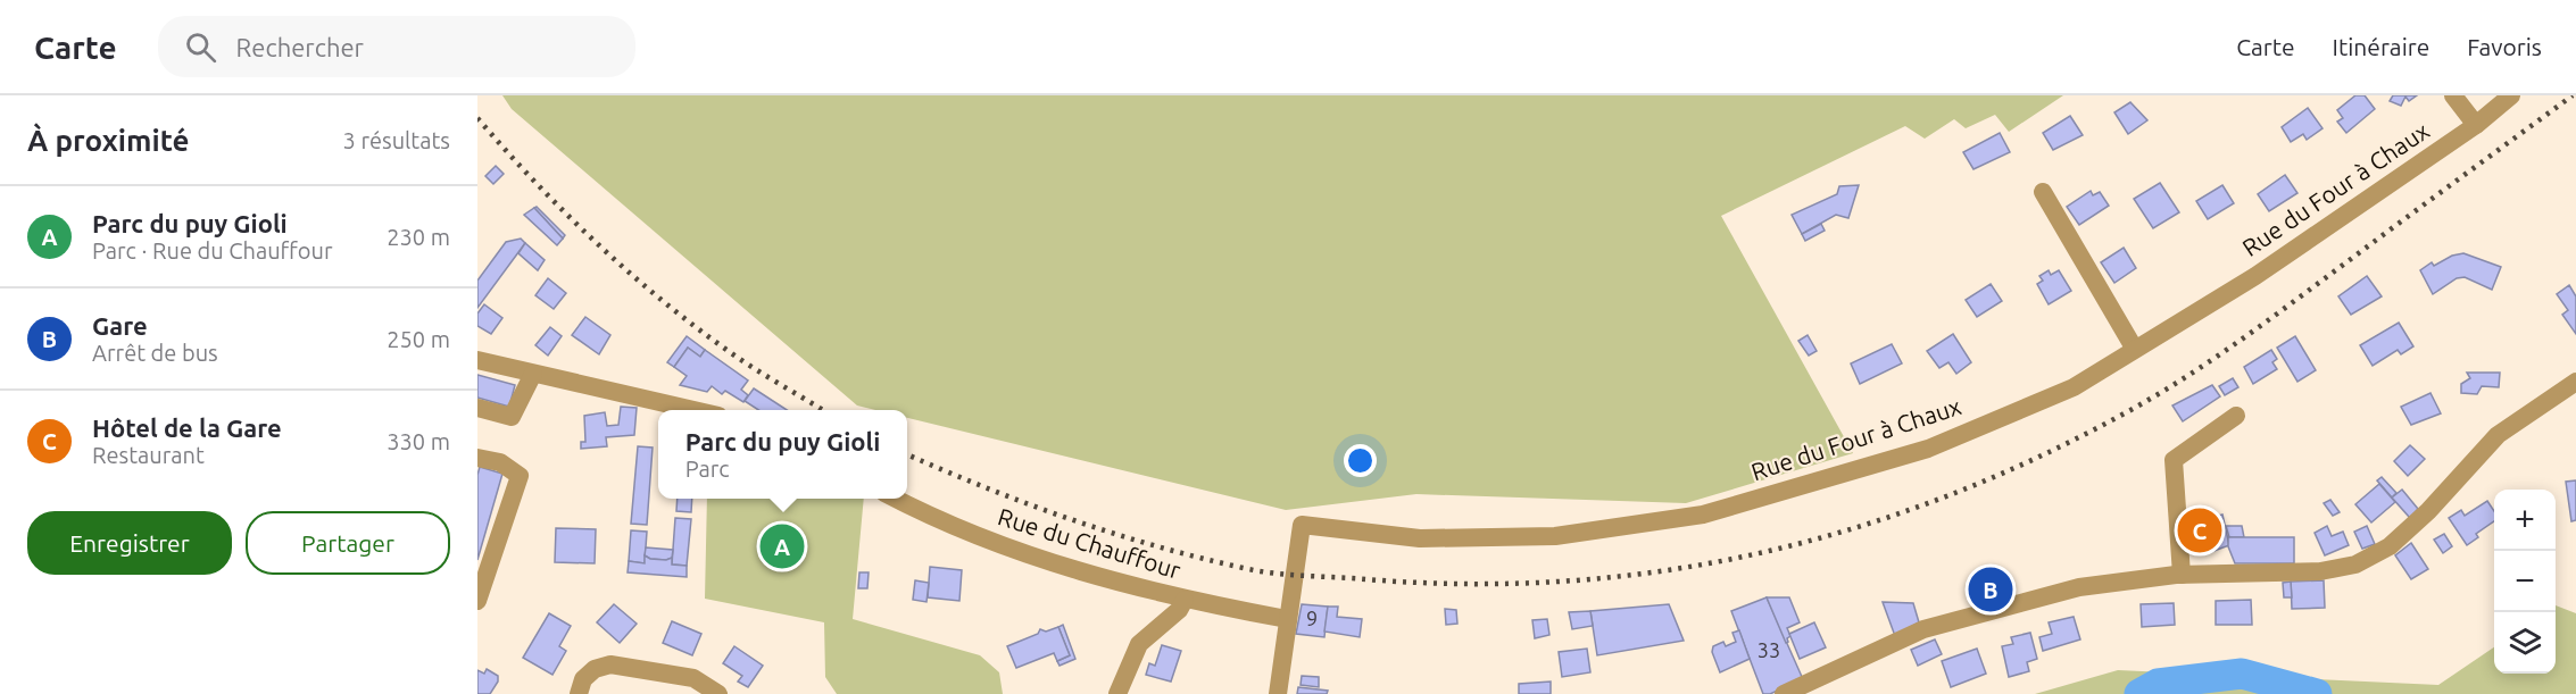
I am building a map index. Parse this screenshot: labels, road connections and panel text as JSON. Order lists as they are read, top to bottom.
{
  "streets": {
    "street": ["Rue du Four à Chaux", "Rue du Chauffour"]
  },
  "crossings": [
    ["Rue du Four à Chaux", "Rue du Chauffour"]
  ],
  "house_numbers": ["9", "33"],
  "page": {
    "header": "Carte",
    "search": "Rechercher",
    "nav": ["Carte", "Itinéraire", "Favoris"],
    "heading": ["À proximité", "3 résultats"],
    "list": [
      {
        "mark": "A",
        "name": "Parc du puy Gioli",
        "note": "Parc · Rue du Chauffour",
        "value": "230 m"
      },
      {
        "mark": "B",
        "name": "Gare",
        "note": "Arrêt de bus",
        "value": "250 m"
      },
      {
        "mark": "C",
        "name": "Hôtel de la Gare",
        "note": "Restaurant",
        "value": "330 m"
      }
    ],
    "popup": ["Parc du puy Gioli", "Parc"],
    "map_buttons": ["+", "−"],
    "buttons": ["Enregistrer", "Partager"],
    "pins": ["C", "A", "B"]
  }
}
